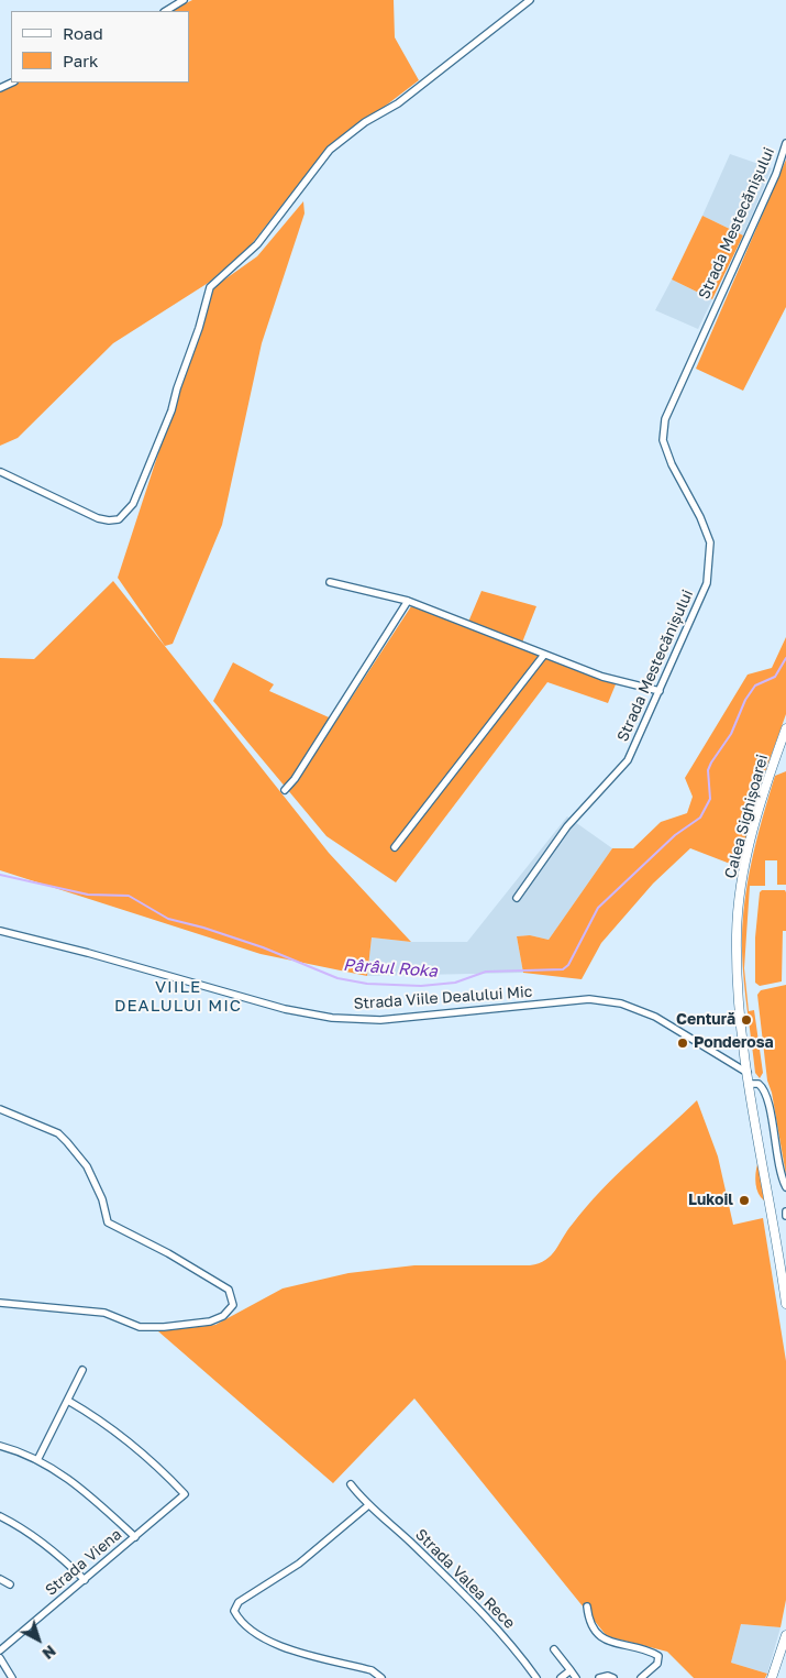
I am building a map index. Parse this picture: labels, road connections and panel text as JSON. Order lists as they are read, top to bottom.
{
  "streets": {
    "main road": ["Calea Sighișoarei"],
    "street": [
      "Strada Mestecănișului",
      "Strada Viile Dealului Mic",
      "Strada Viena",
      "Strada Valea Rece"
    ]
  },
  "crossings": [
    ["Calea Sighișoarei", "Strada Viile Dealului Mic"]
  ],
  "districts": ["VIILE DEALULUI MIC"],
  "water": ["Pârâul Roka"],
  "places": ["Centură", "Ponderosa", "Lukoil"],
  "legend": ["Road", "Park"],
  "north": "bottom right"
}
